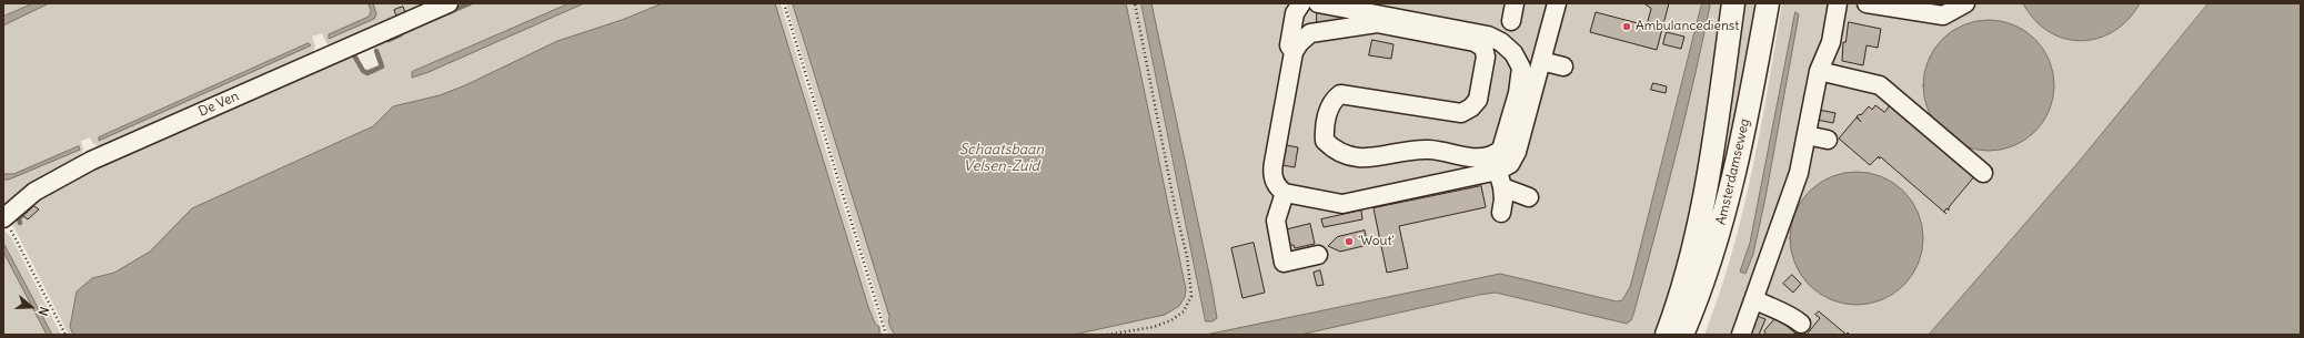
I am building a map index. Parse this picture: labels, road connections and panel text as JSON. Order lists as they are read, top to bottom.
{
  "streets": {
    "main road": ["Amsterdamseweg"],
    "street": ["De Ven"]
  },
  "water": ["Schaatsbaan Velsen-Zuid"],
  "places": ["Ambulancedienst", "'Wout'"],
  "north": "right"
}
